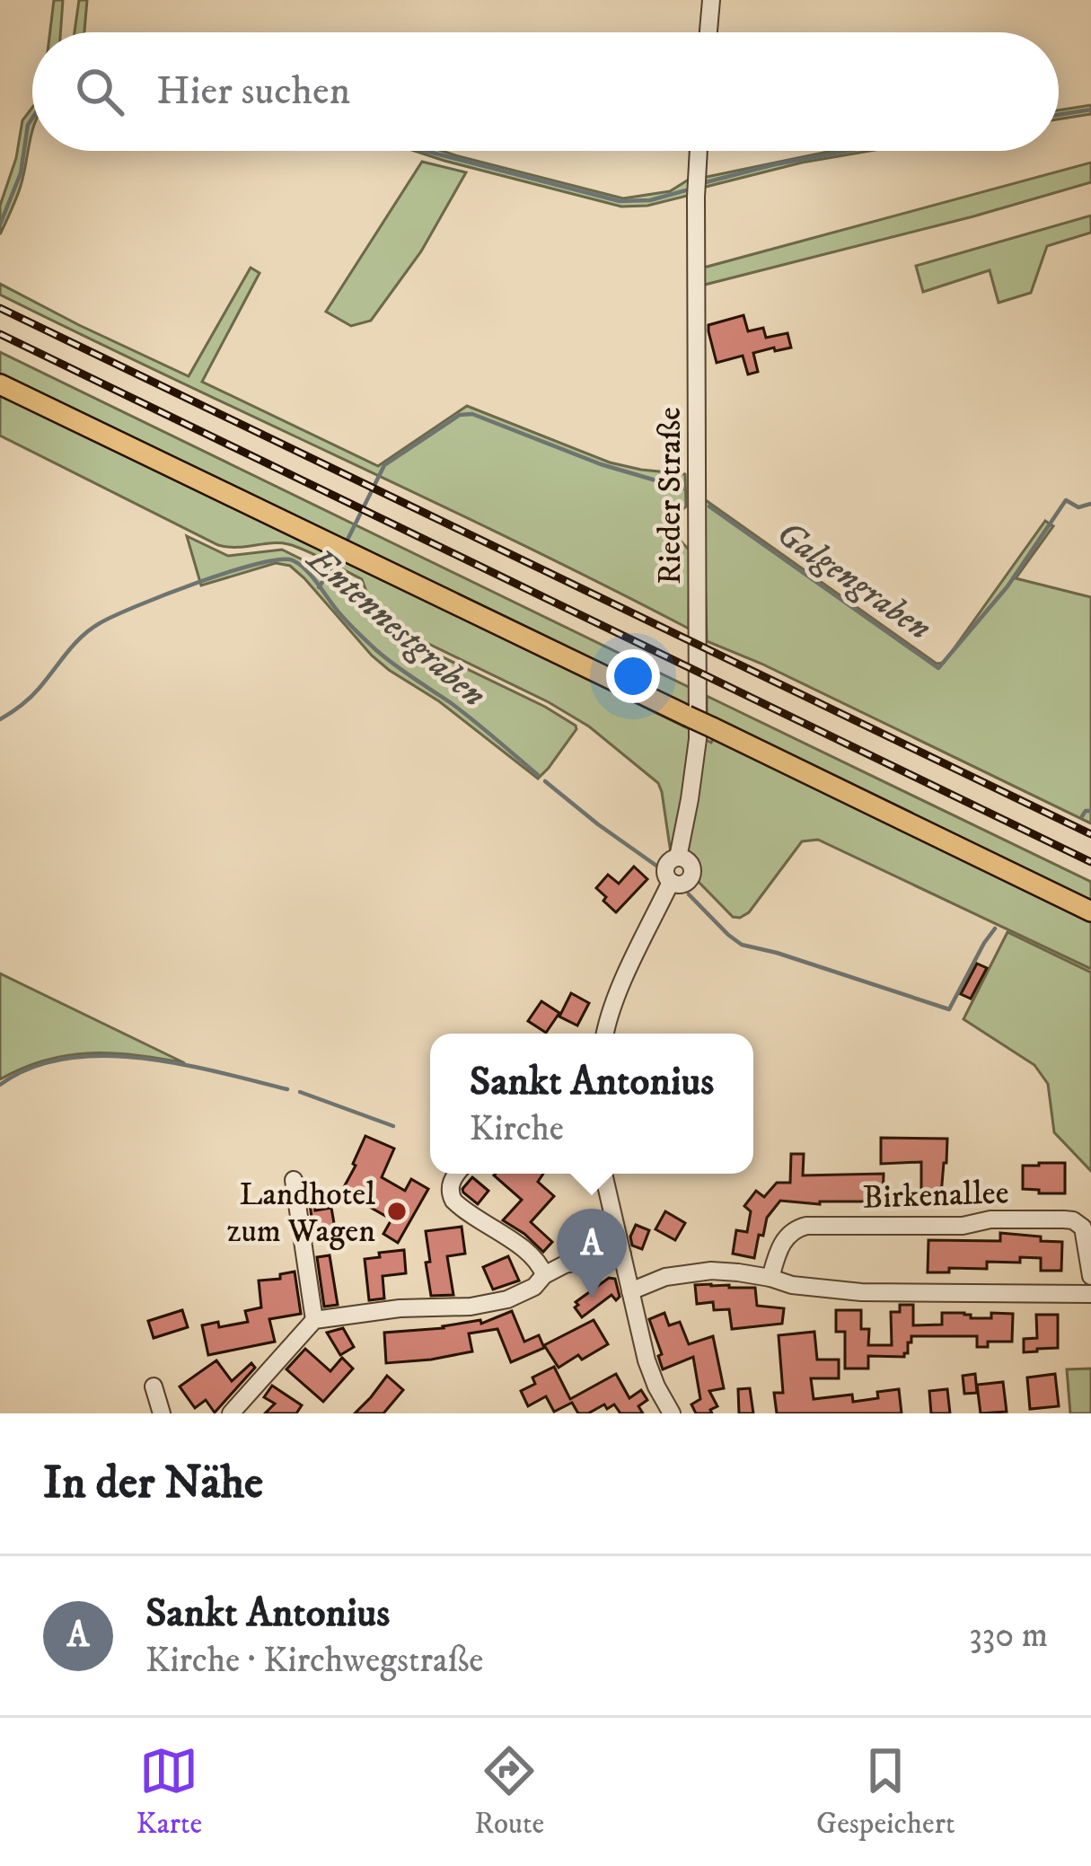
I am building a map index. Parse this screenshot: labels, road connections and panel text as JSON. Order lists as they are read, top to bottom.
{
  "streets": {
    "street": ["Rieder Straße", "Birkenallee"]
  },
  "water": ["Galgengraben", "Entennestgraben"],
  "places": ["Landhotel zum Wagen"],
  "page": {
    "search": "Hier suchen",
    "popup": ["Sankt Antonius", "Kirche"],
    "pins": "A",
    "heading": "In der Nähe",
    "list": [
      {
        "mark": "A",
        "name": "Sankt Antonius",
        "note": "Kirche · Kirchwegstraße",
        "value": "330 m"
      }
    ],
    "nav": ["Karte", "Route", "Gespeichert"]
  }
}
